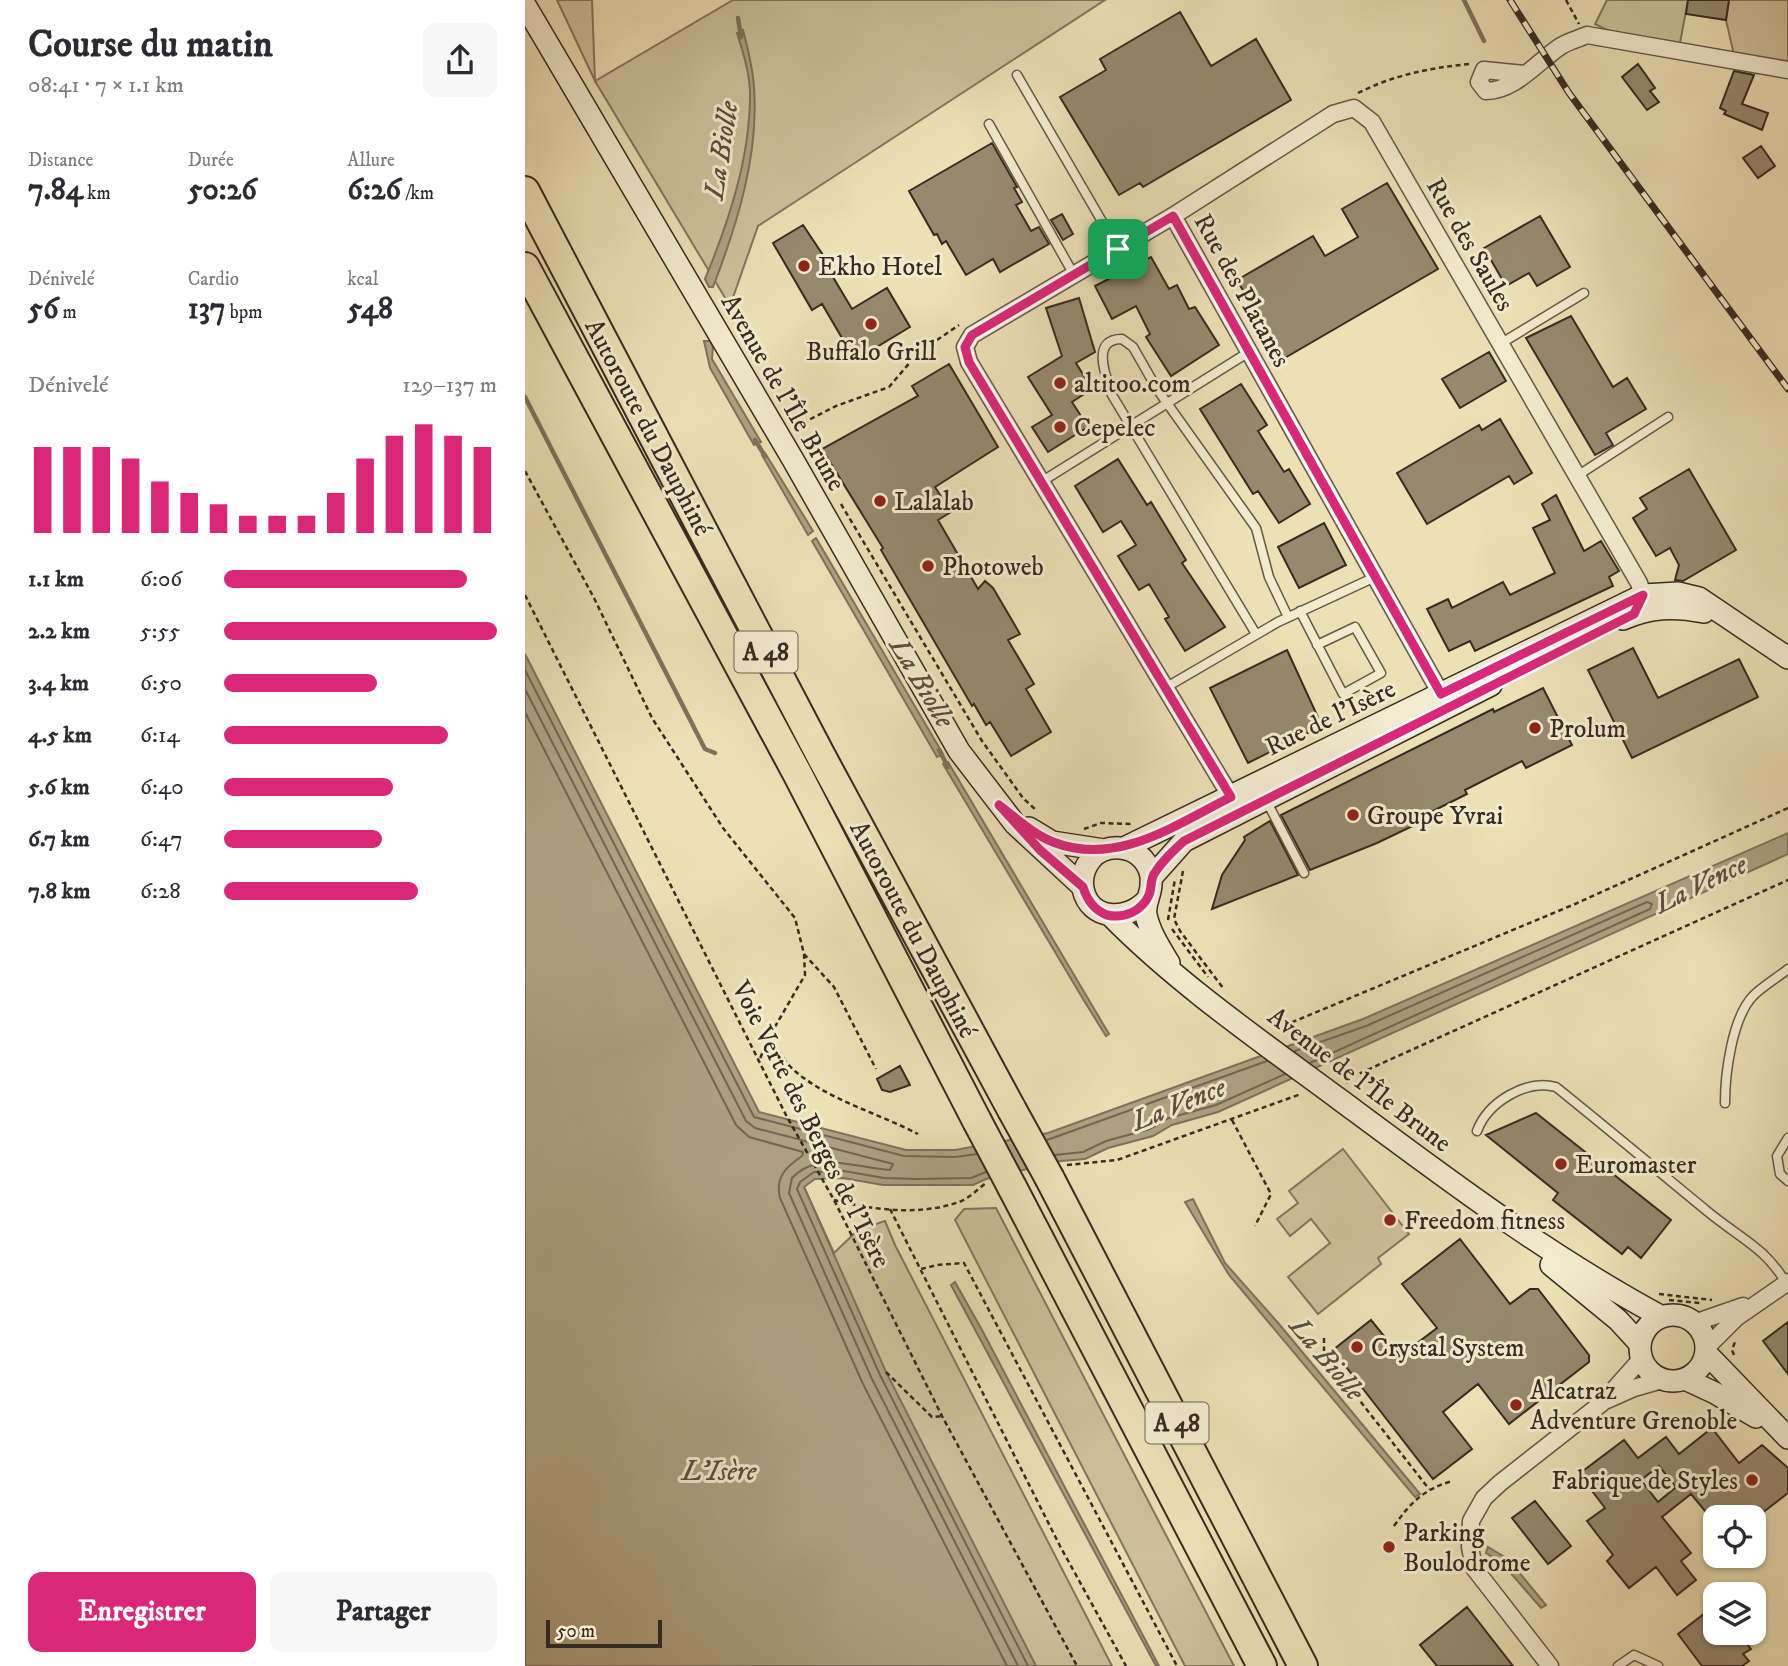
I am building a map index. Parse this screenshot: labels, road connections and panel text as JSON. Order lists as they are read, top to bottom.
{
  "streets": {
    "highway": ["Autoroute du Dauphiné", "A 48"],
    "street": [
      "Rue des Saules",
      "Rue des Platanes",
      "Avenue de l'Île Brune",
      "Rue de l'Isère"
    ],
    "path": ["Voie Verte des Berges de l'Isère"]
  },
  "crossings": [
    ["Rue des Saules", "Rue des Platanes"],
    ["Rue des Saules", "Rue de l'Isère"],
    ["Rue des Platanes", "Rue de l'Isère"],
    ["Avenue de l'Île Brune", "Rue de l'Isère"]
  ],
  "water": ["La Biolle", "La Vence", "L'Isère"],
  "places": [
    "Ekho Hotel",
    "Buffalo Grill",
    "altitoo.com",
    "Cepelec",
    "Lalalab",
    "Photoweb",
    "Prolum",
    "Groupe Yvrai",
    "Euromaster",
    "Freedom fitness",
    "Crystal System",
    "Alcatraz Adventure Grenoble",
    "Fabrique de Styles",
    "Parking Boulodrome"
  ],
  "scale_bar": "50 m",
  "page": {
    "heading": ["Course du matin", "08:41 · 7 × 1.1 km"],
    "stats": [
      ["Distance", "7.84 km"],
      ["Durée", "50:26"],
      ["Allure", "6:26 /km"],
      ["Dénivelé", "56 m"],
      ["Cardio", "137 bpm"],
      ["kcal", "548"]
    ],
    "chart": ["Dénivelé", "129–137 m"],
    "list": [
      {
        "name": "1.1 km",
        "note": "6:06"
      },
      {
        "name": "2.2 km",
        "note": "5:55"
      },
      {
        "name": "3.4 km",
        "note": "6:50"
      },
      {
        "name": "4.5 km",
        "note": "6:14"
      },
      {
        "name": "5.6 km",
        "note": "6:40"
      },
      {
        "name": "6.7 km",
        "note": "6:47"
      },
      {
        "name": "7.8 km",
        "note": "6:28"
      }
    ],
    "buttons": ["Enregistrer", "Partager"],
    "scale": "50 m"
  }
}
